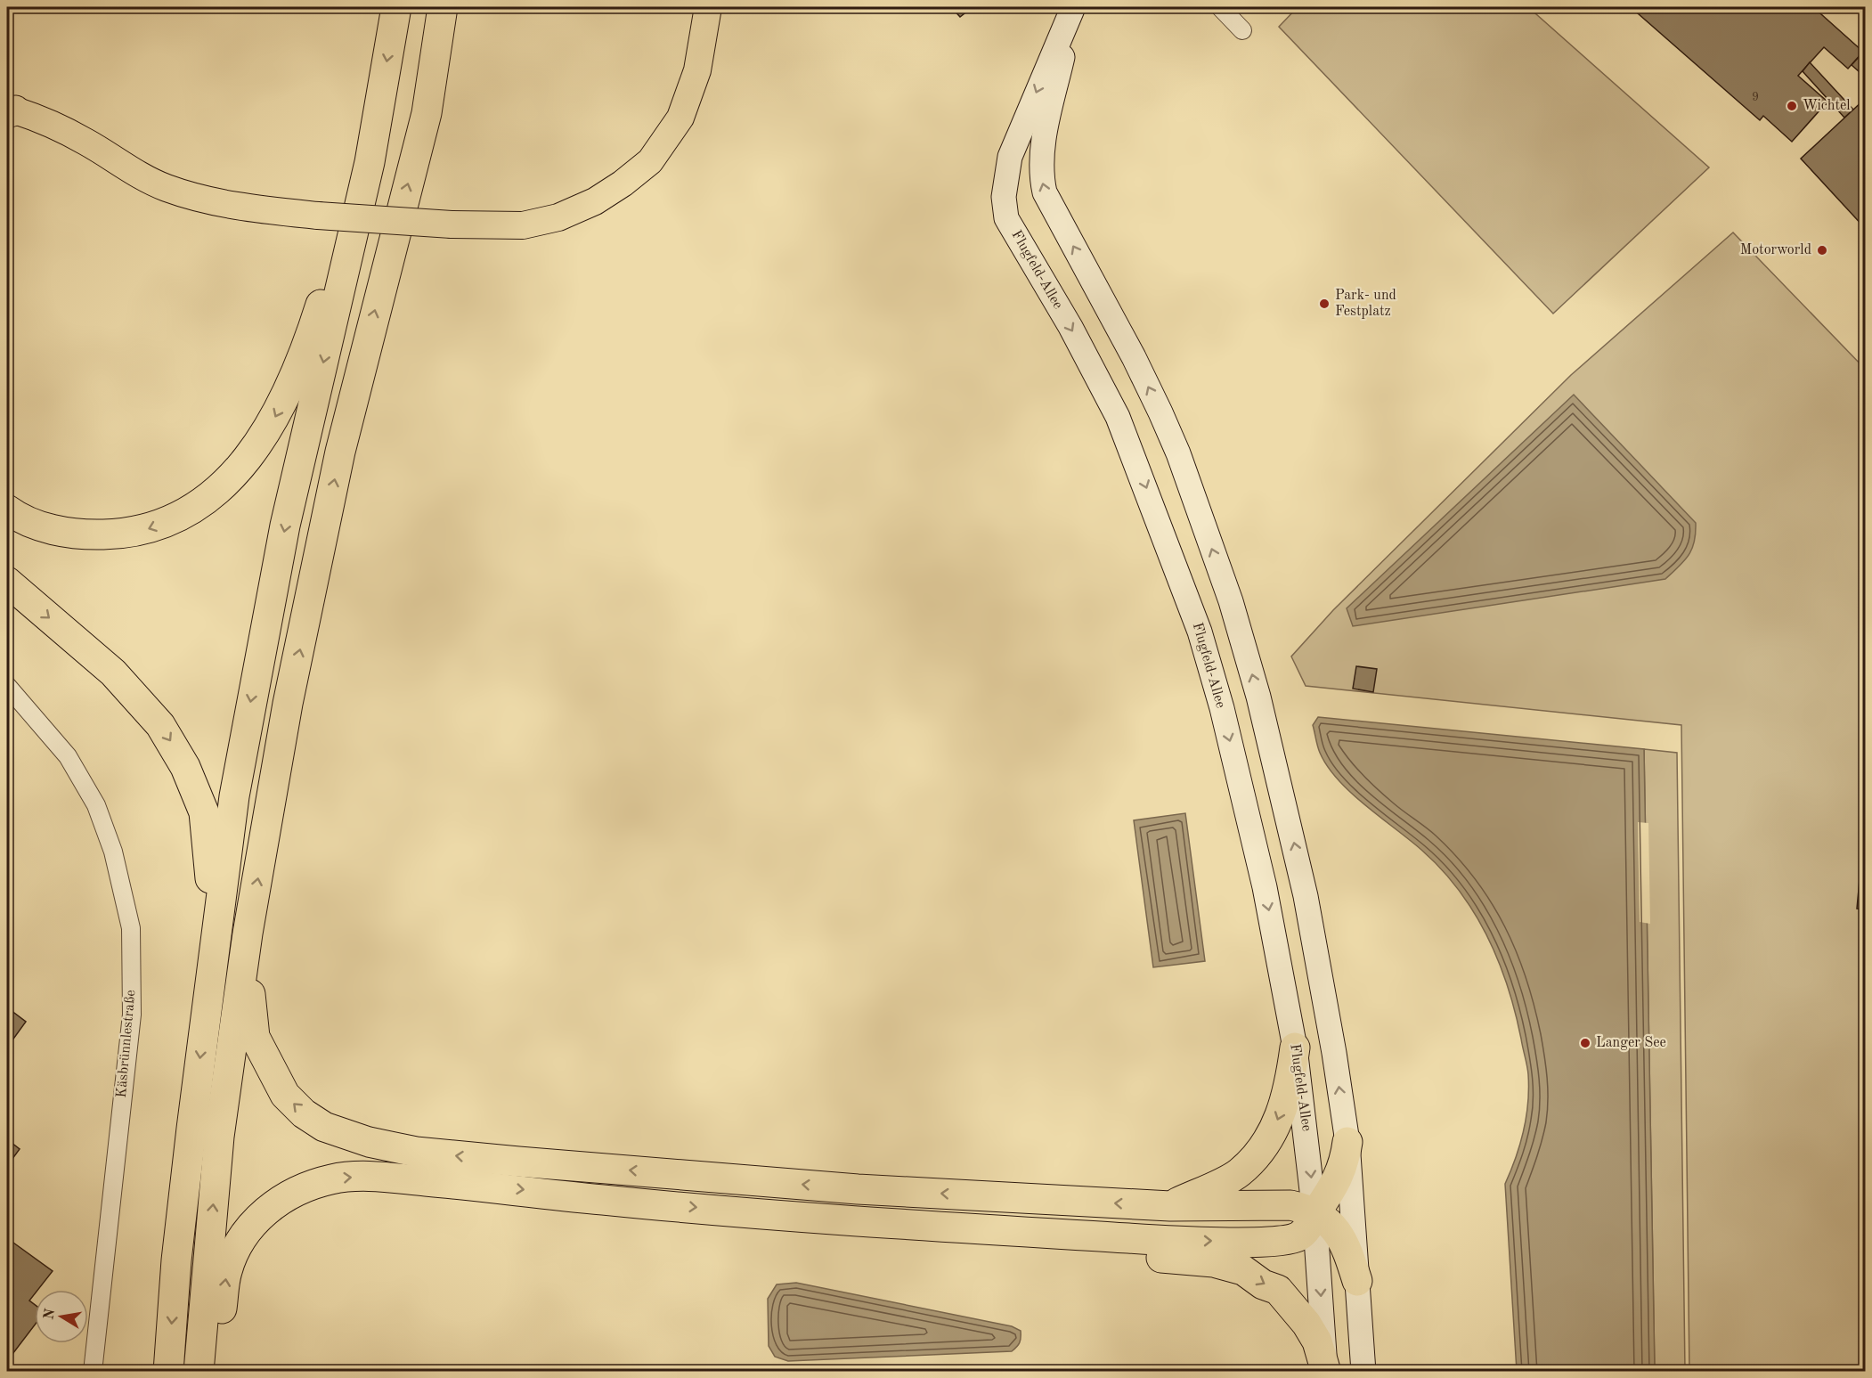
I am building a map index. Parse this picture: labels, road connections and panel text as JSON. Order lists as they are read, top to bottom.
{
  "streets": {
    "main road": ["Flugfeld-Allee"],
    "street": ["Käsbrünnlestraße"]
  },
  "places": [
    "Wichtel",
    "Motorworld",
    "Park- und Festplatz",
    "Langer See"
  ],
  "house_numbers": ["9"],
  "north": "left"
}
